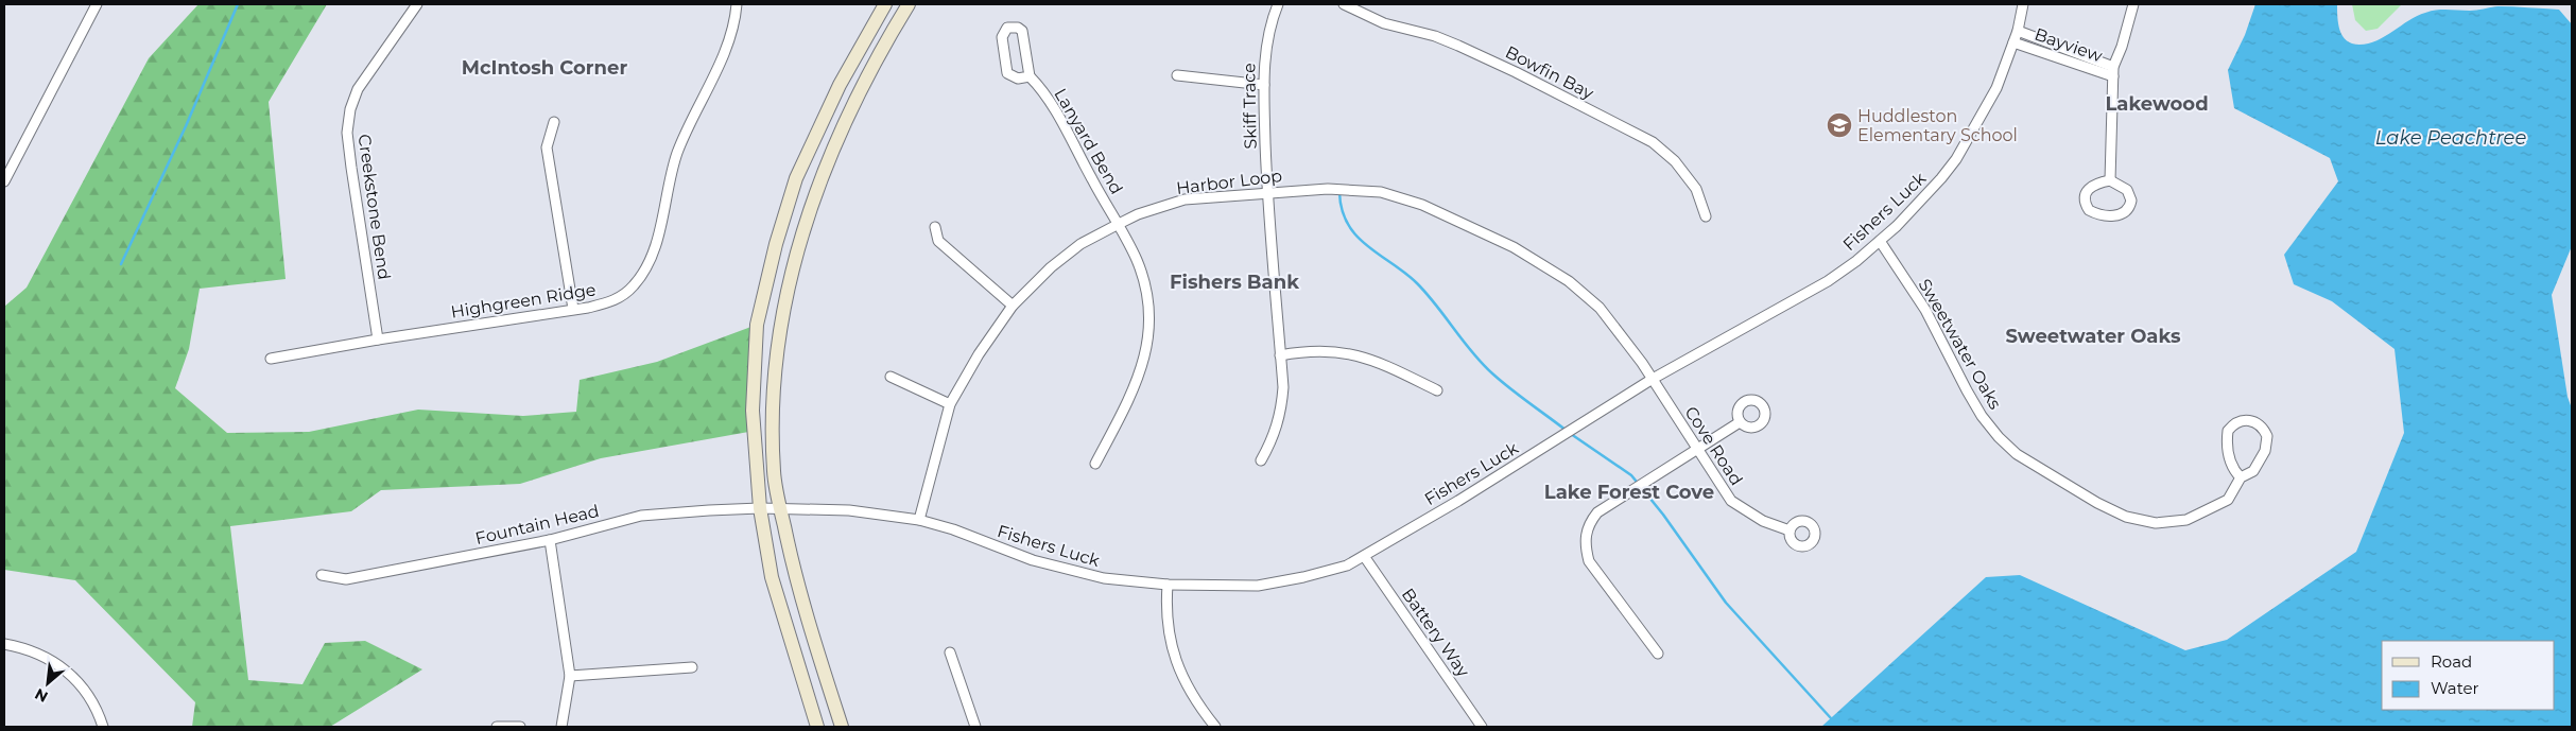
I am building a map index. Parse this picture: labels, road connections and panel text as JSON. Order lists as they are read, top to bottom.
{
  "streets": {
    "street": [
      "Bayview",
      "Bowfin Bay",
      "Skiff Trace",
      "Lanyard Bend",
      "Harbor Loop",
      "Creekstone Bend",
      "Fishers Luck",
      "Highgreen Ridge",
      "Sweetwater Oaks",
      "Cove Road",
      "Fountain Head",
      "Battery Way"
    ]
  },
  "crossings": [
    ["Bayview", "Fishers Luck"],
    ["Skiff Trace", "Harbor Loop"],
    ["Lanyard Bend", "Harbor Loop"],
    ["Harbor Loop", "Fishers Luck"],
    ["Harbor Loop", "Cove Road"],
    ["Creekstone Bend", "Highgreen Ridge"],
    ["Fishers Luck", "Sweetwater Oaks"],
    ["Fishers Luck", "Cove Road"],
    ["Fishers Luck", "Fountain Head"],
    ["Fishers Luck", "Battery Way"]
  ],
  "districts": [
    "McIntosh Corner",
    "Lakewood",
    "Fishers Bank",
    "Sweetwater Oaks",
    "Lake Forest Cove"
  ],
  "water": ["Lake Peachtree"],
  "places": {
    "school or university": ["Huddleston Elementary School"]
  },
  "legend": ["Road", "Water"],
  "north": "bottom left"
}
